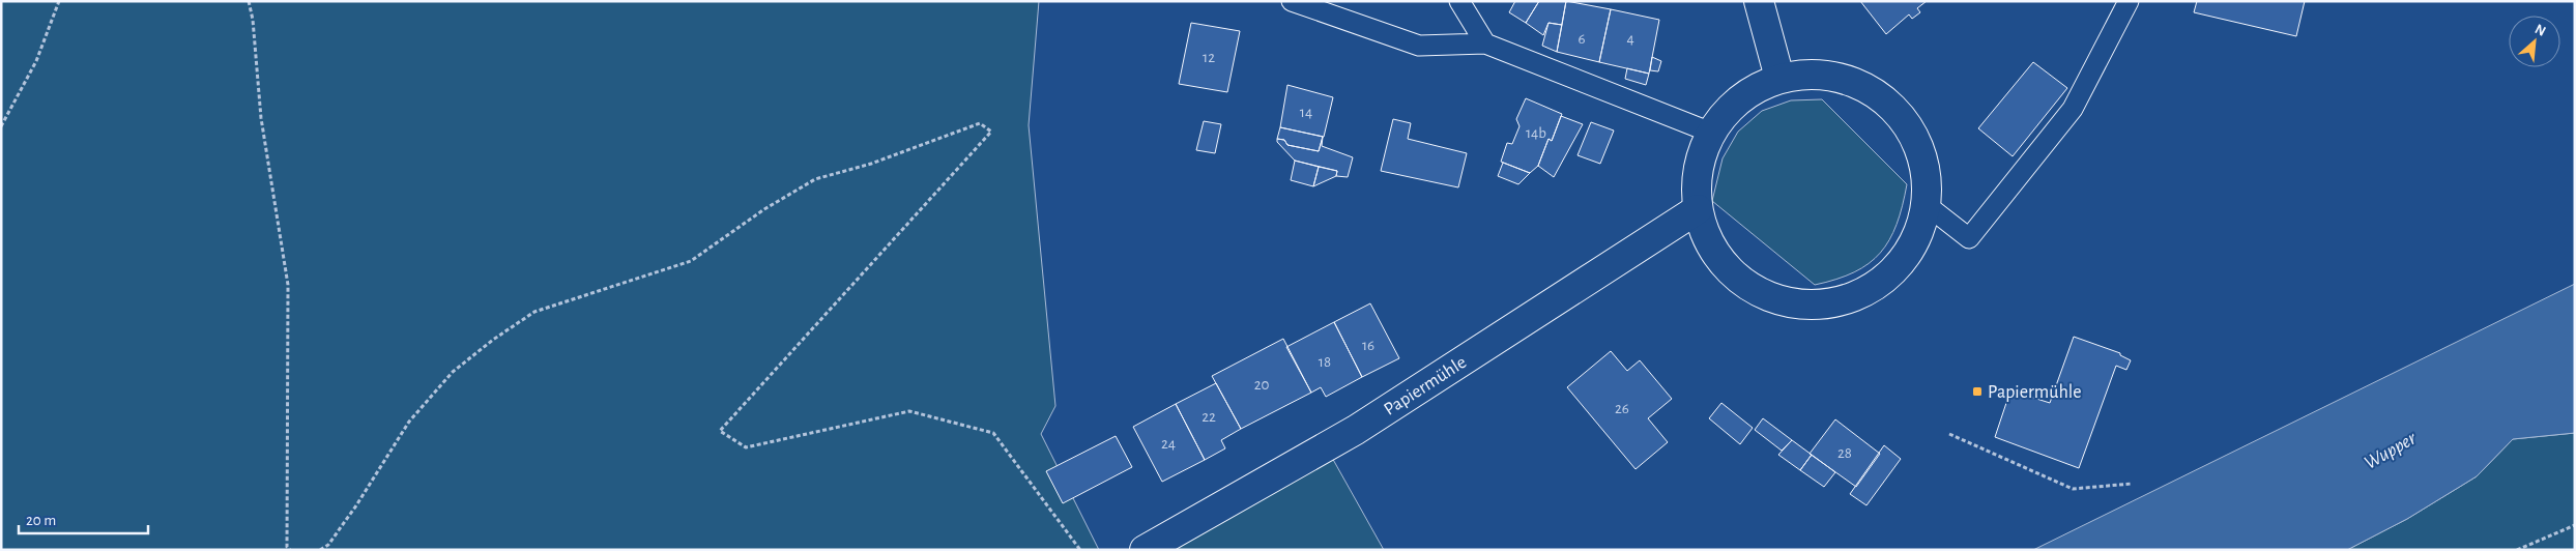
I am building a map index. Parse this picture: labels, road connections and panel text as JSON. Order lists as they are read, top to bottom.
{
  "streets": {
    "street": ["Papiermühle"]
  },
  "water": ["Wupper"],
  "places": {
    "transit": ["Papiermühle"]
  },
  "house_numbers": [
    "6",
    "4",
    "12",
    "14",
    "14b",
    "16",
    "18",
    "20",
    "26",
    "22",
    "24",
    "28"
  ],
  "scale_bar": "20 m",
  "north": "top right"
}
